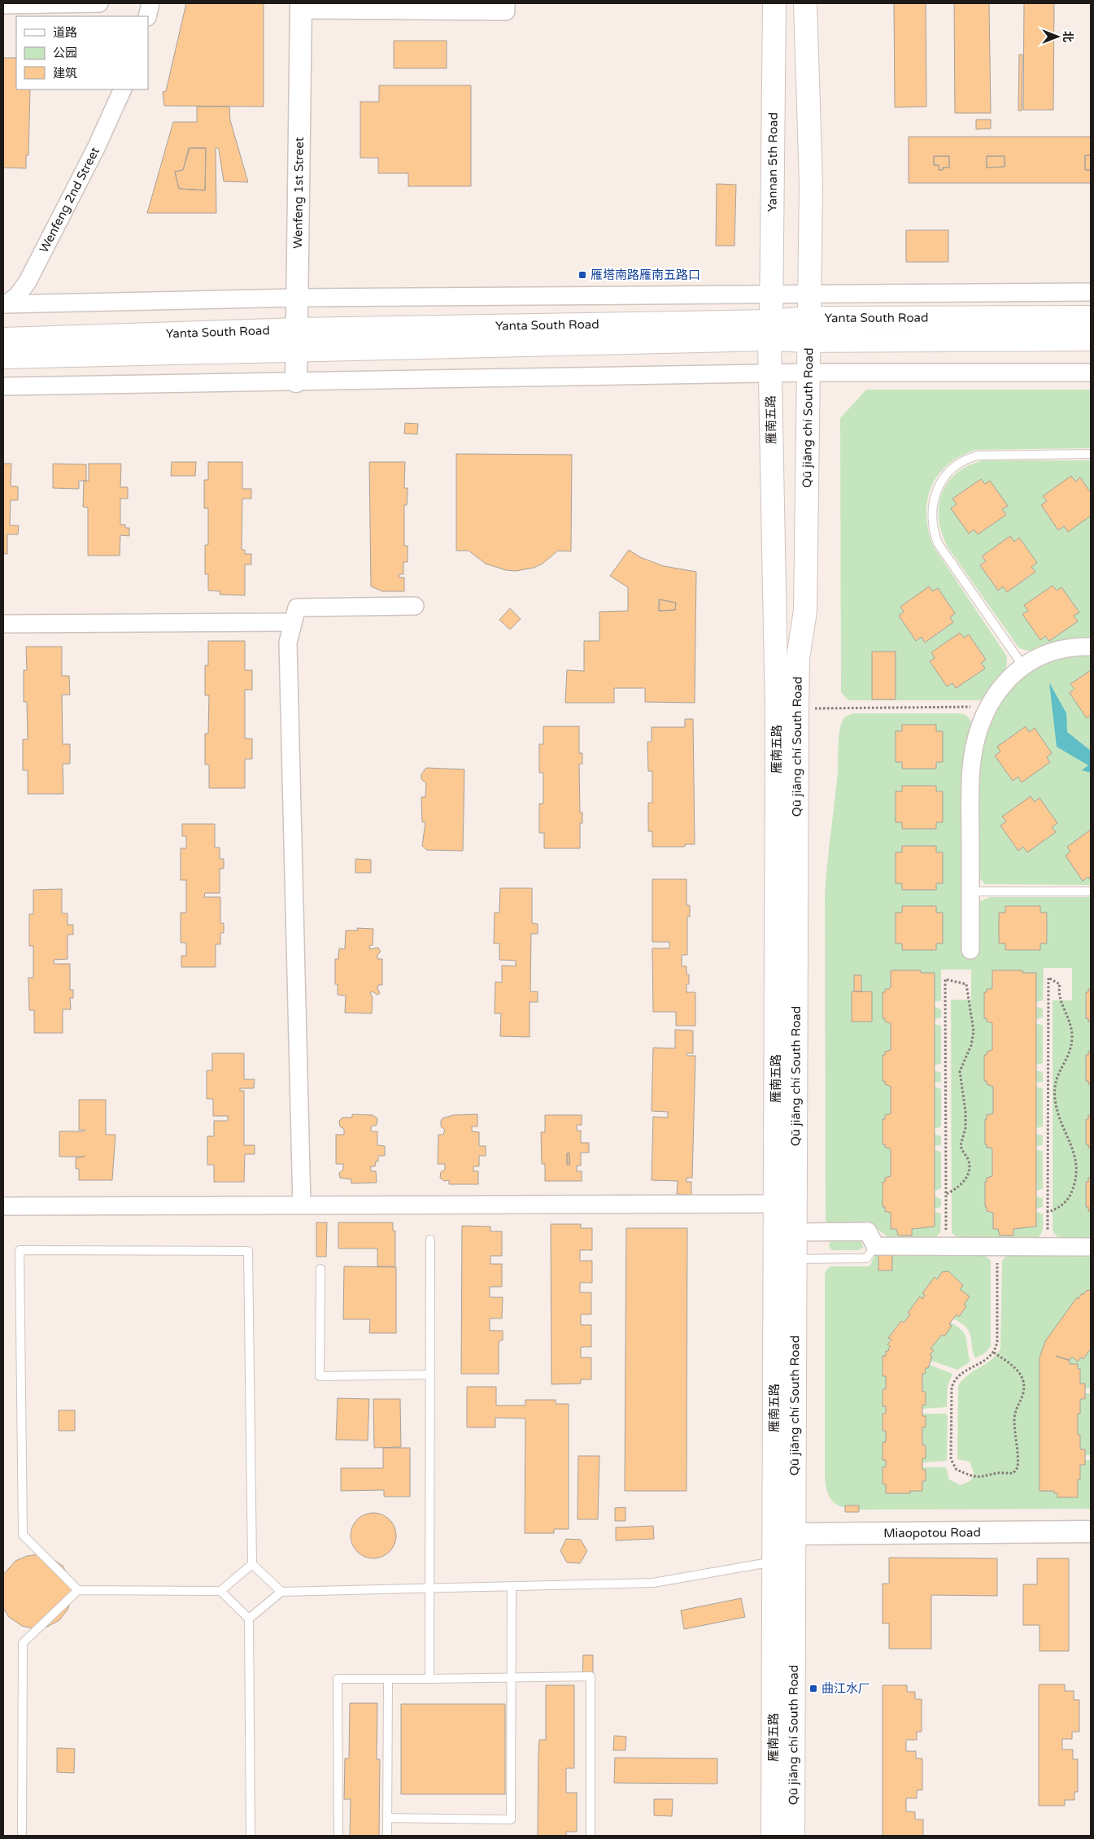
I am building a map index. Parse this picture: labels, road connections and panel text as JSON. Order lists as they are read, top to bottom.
{
  "streets": {
    "main road": [
      "Yannan 5th Road",
      "Yanta South Road",
      "Qū jiāng chí South Road",
      "雁南五路"
    ],
    "street": ["Wenfeng 1st Street", "Wenfeng 2nd Street", "Miaopotou Road"]
  },
  "crossings": [
    ["Yannan 5th Road", "Yanta South Road"],
    ["Yannan 5th Road", "雁南五路"],
    ["Wenfeng 1st Street", "Yanta South Road"],
    ["Yanta South Road", "Qū jiāng chí South Road"],
    ["Yanta South Road", "雁南五路"],
    ["Qū jiāng chí South Road", "雁南五路"],
    ["Qū jiāng chí South Road", "Miaopotou Road"],
    ["雁南五路", "Miaopotou Road"]
  ],
  "places": {
    "transit": ["雁塔南路雁南五路口", "曲江水厂"]
  },
  "legend": ["道路", "公园", "建筑"],
  "north": "right"
}
